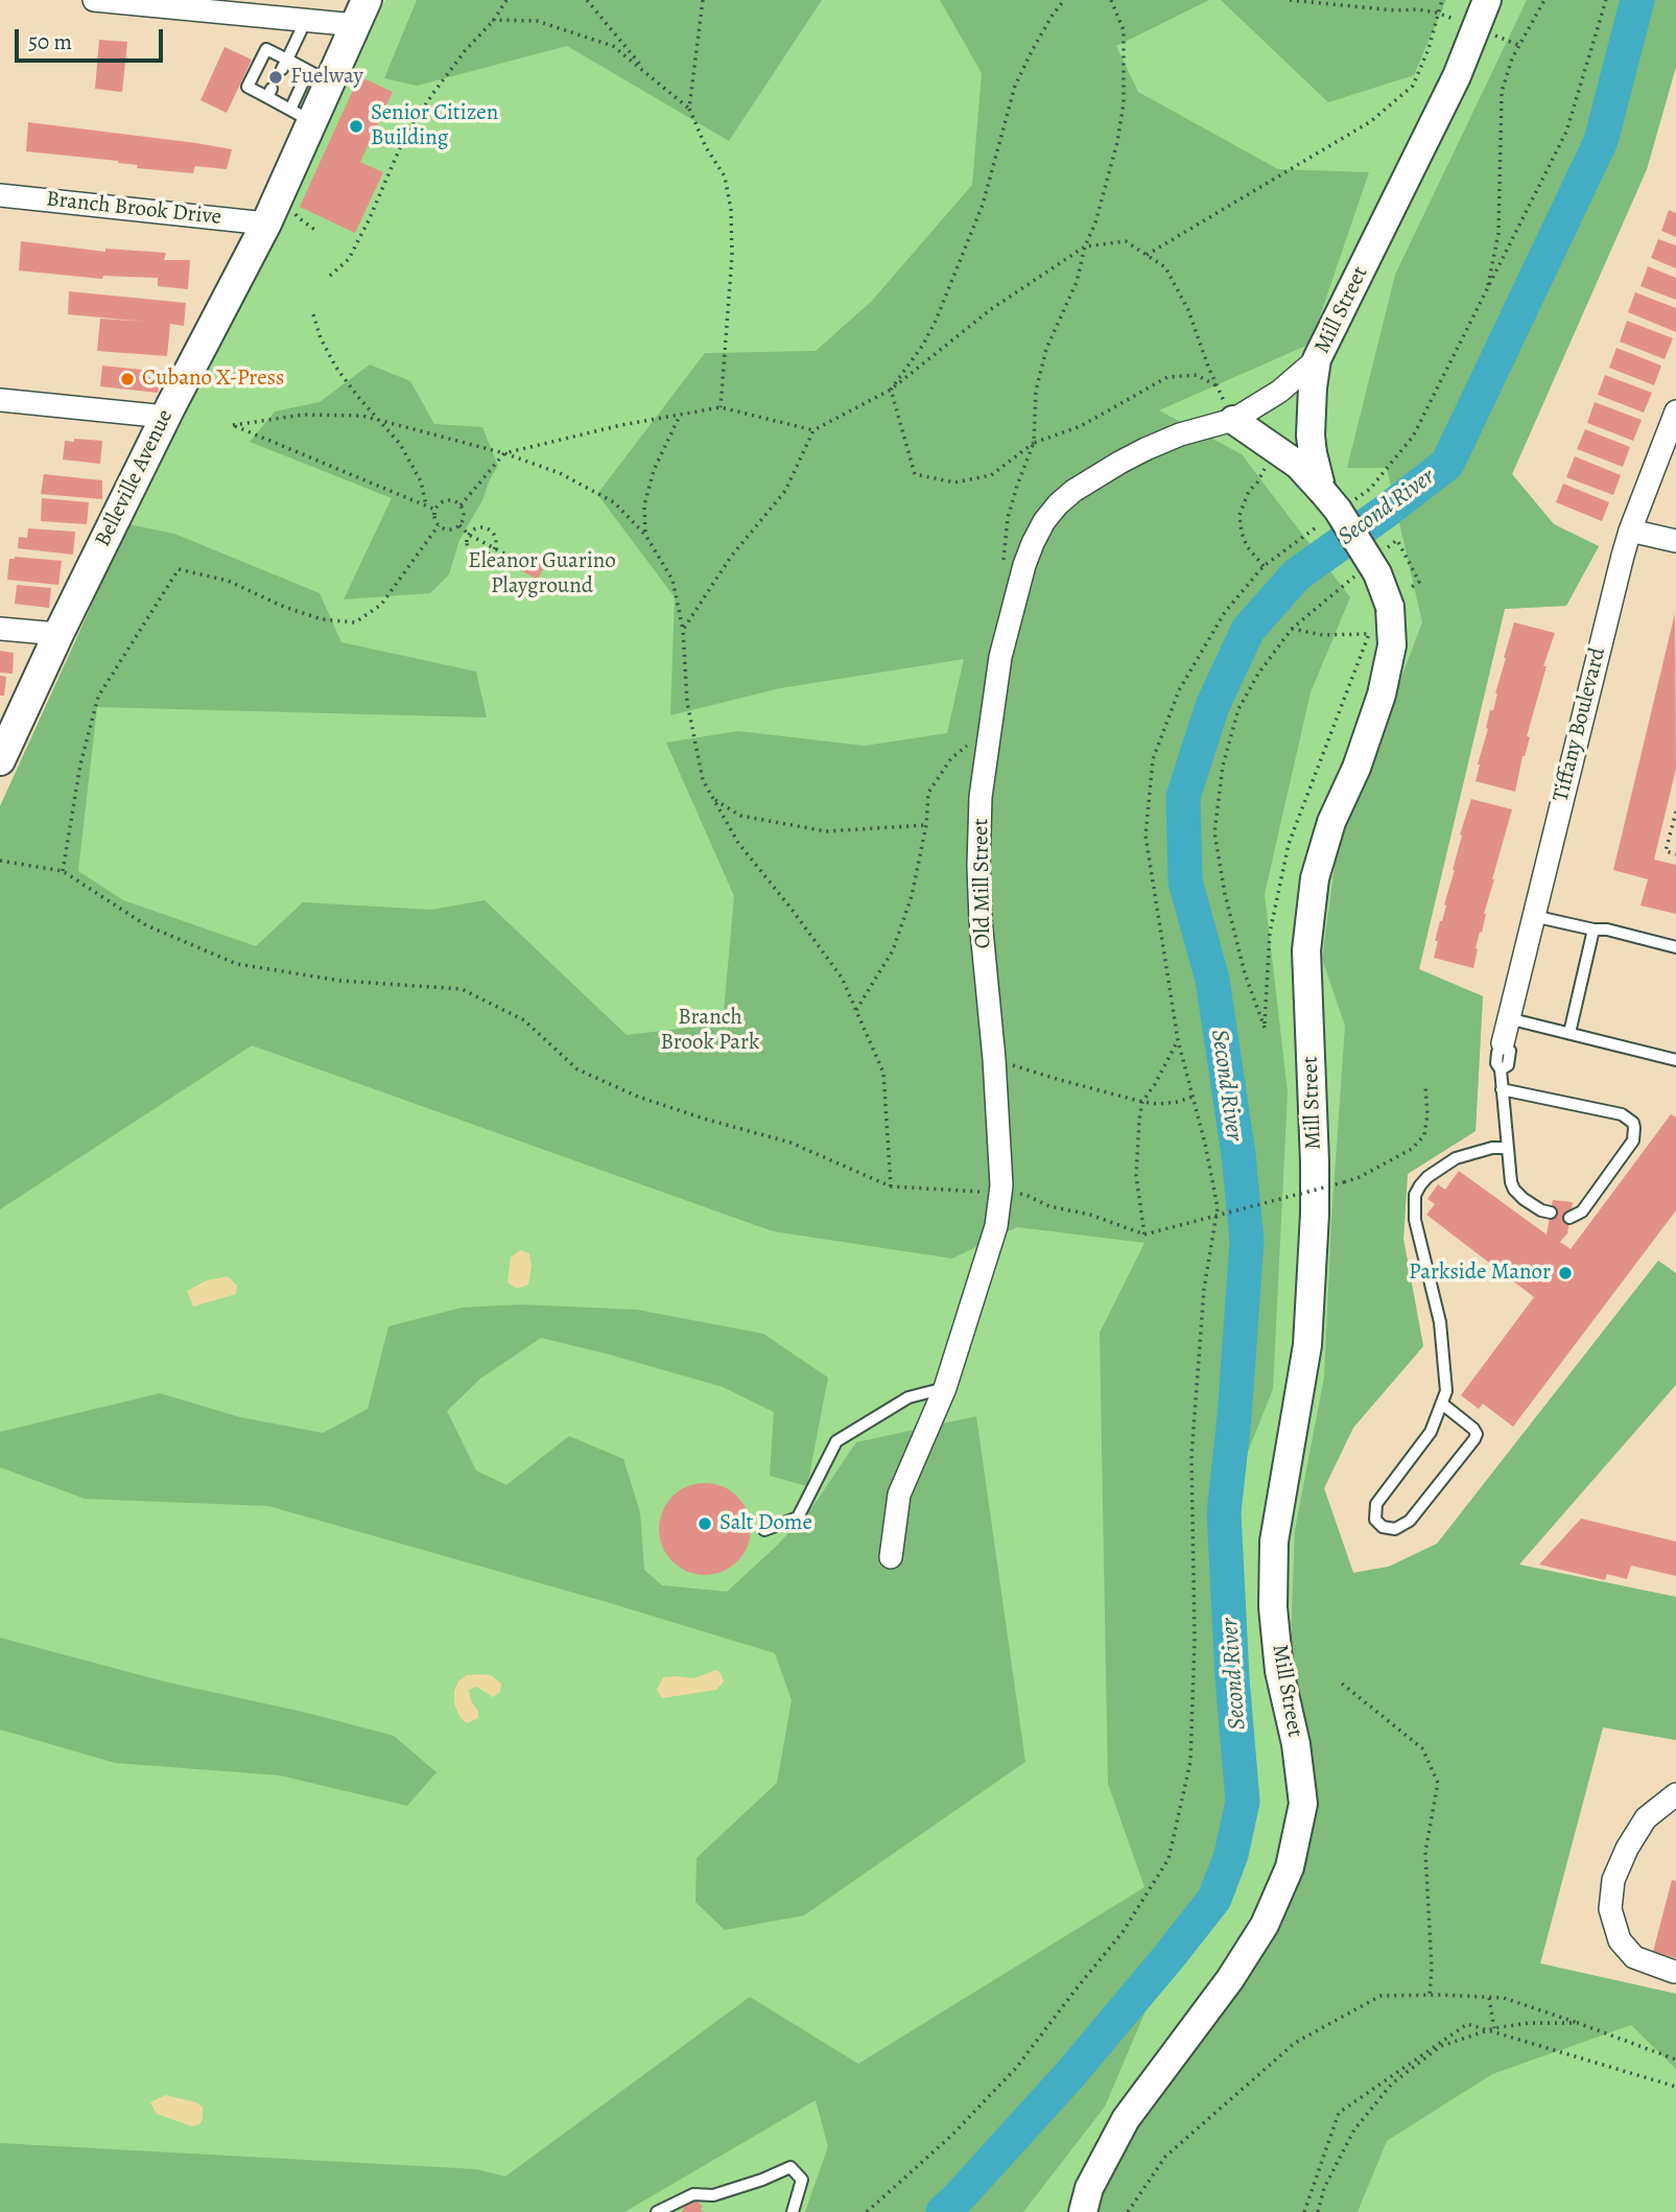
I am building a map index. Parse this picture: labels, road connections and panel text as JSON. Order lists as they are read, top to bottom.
{
  "streets": {
    "main road": ["Belleville Avenue"],
    "street": [
      "Branch Brook Drive",
      "Mill Street",
      "Tiffany Boulevard",
      "Old Mill Street"
    ]
  },
  "crossings": [
    ["Branch Brook Drive", "Belleville Avenue"],
    ["Mill Street", "Old Mill Street"]
  ],
  "water": ["Second River"],
  "parks": ["Eleanor Guarino Playground", "Branch Brook Park"],
  "places": [
    "Fuelway",
    "Senior Citizen Building",
    "Cubano X-Press",
    "Parkside Manor",
    "Salt Dome"
  ],
  "scale_bar": "50 m"
}
